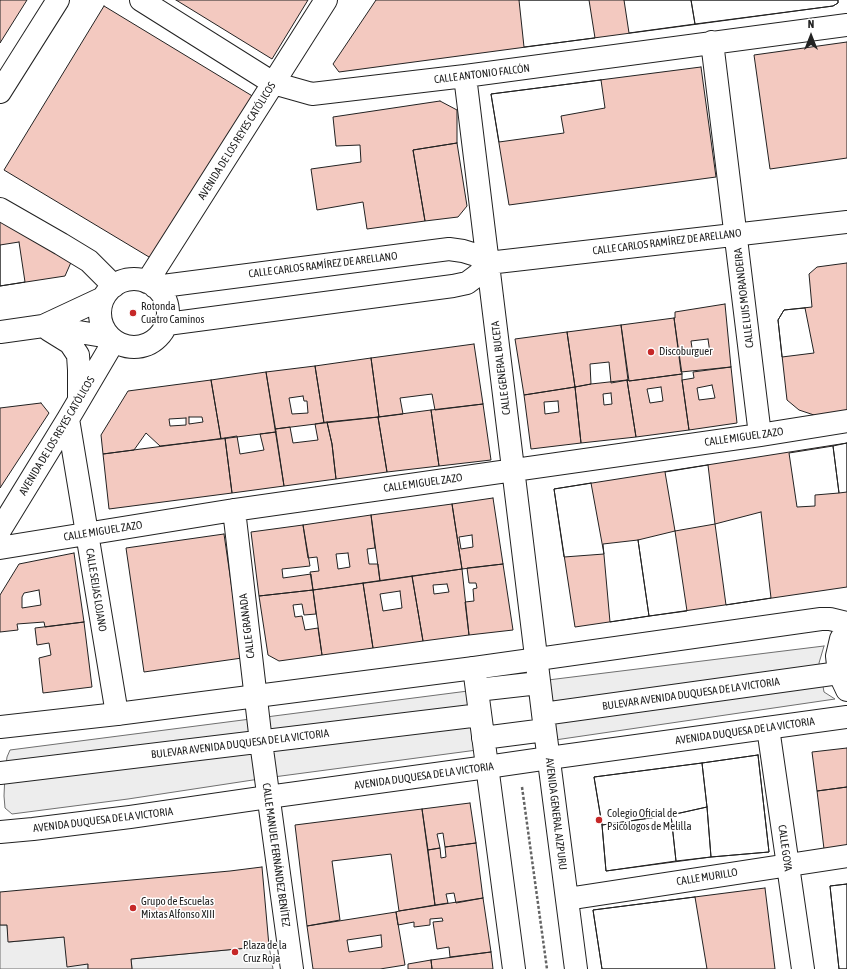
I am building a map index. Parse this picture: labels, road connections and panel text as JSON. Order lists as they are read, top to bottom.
{
  "streets": {
    "street": [
      "CALLE ANTONIO FALCÓN",
      "AVENIDA DE LOS REYES CATÓLICOS",
      "CALLE CARLOS RAMÍREZ DE ARELLANO",
      "CALLE LUIS MORANDEIRA",
      "CALLE GENERAL BUCETA",
      "CALLE MIGUEL ZAZO",
      "CALLE SEIJAS LOJANO",
      "CALLE GRANADA",
      "BULEVAR AVENIDA DUQUESA DE LA VICTORIA",
      "AVENIDA DUQUESA DE LA VICTORIA",
      "AVENIDA GENERAL AIZPURU",
      "CALLE GOYA",
      "CALLE MANUEL FERNÁNDEZ BENÍTEZ",
      "CALLE MURILLO"
    ]
  },
  "crossings": [
    ["CALLE ANTONIO FALCÓN", "AVENIDA DE LOS REYES CATÓLICOS"],
    ["CALLE ANTONIO FALCÓN", "CALLE LUIS MORANDEIRA"],
    ["CALLE ANTONIO FALCÓN", "CALLE GENERAL BUCETA"],
    ["AVENIDA DE LOS REYES CATÓLICOS", "CALLE CARLOS RAMÍREZ DE ARELLANO"],
    ["AVENIDA DE LOS REYES CATÓLICOS", "CALLE SEIJAS LOJANO"],
    ["CALLE CARLOS RAMÍREZ DE ARELLANO", "CALLE LUIS MORANDEIRA"],
    ["CALLE CARLOS RAMÍREZ DE ARELLANO", "CALLE GENERAL BUCETA"],
    ["CALLE LUIS MORANDEIRA", "CALLE MIGUEL ZAZO"],
    ["CALLE GENERAL BUCETA", "CALLE MIGUEL ZAZO"],
    ["CALLE GENERAL BUCETA", "AVENIDA GENERAL AIZPURU"],
    ["CALLE MIGUEL ZAZO", "CALLE SEIJAS LOJANO"],
    ["CALLE MIGUEL ZAZO", "CALLE GRANADA"],
    ["CALLE GRANADA", "BULEVAR AVENIDA DUQUESA DE LA VICTORIA"],
    ["CALLE GRANADA", "CALLE MANUEL FERNÁNDEZ BENÍTEZ"],
    ["BULEVAR AVENIDA DUQUESA DE LA VICTORIA", "AVENIDA GENERAL AIZPURU"],
    ["BULEVAR AVENIDA DUQUESA DE LA VICTORIA", "CALLE MANUEL FERNÁNDEZ BENÍTEZ"],
    ["AVENIDA DUQUESA DE LA VICTORIA", "AVENIDA GENERAL AIZPURU"],
    ["AVENIDA DUQUESA DE LA VICTORIA", "CALLE GOYA"],
    ["AVENIDA DUQUESA DE LA VICTORIA", "CALLE MANUEL FERNÁNDEZ BENÍTEZ"],
    ["AVENIDA GENERAL AIZPURU", "CALLE MURILLO"],
    ["CALLE GOYA", "CALLE MURILLO"]
  ],
  "places": [
    "Rotonda Cuatro Caminos",
    "Discoburguer",
    "Colegio Oficial de Psicólogos de Melilla",
    "Grupo de Escuelas Mixtas Alfonso XIII",
    "Plaza de la Cruz Roja"
  ],
  "north": "top"
}
